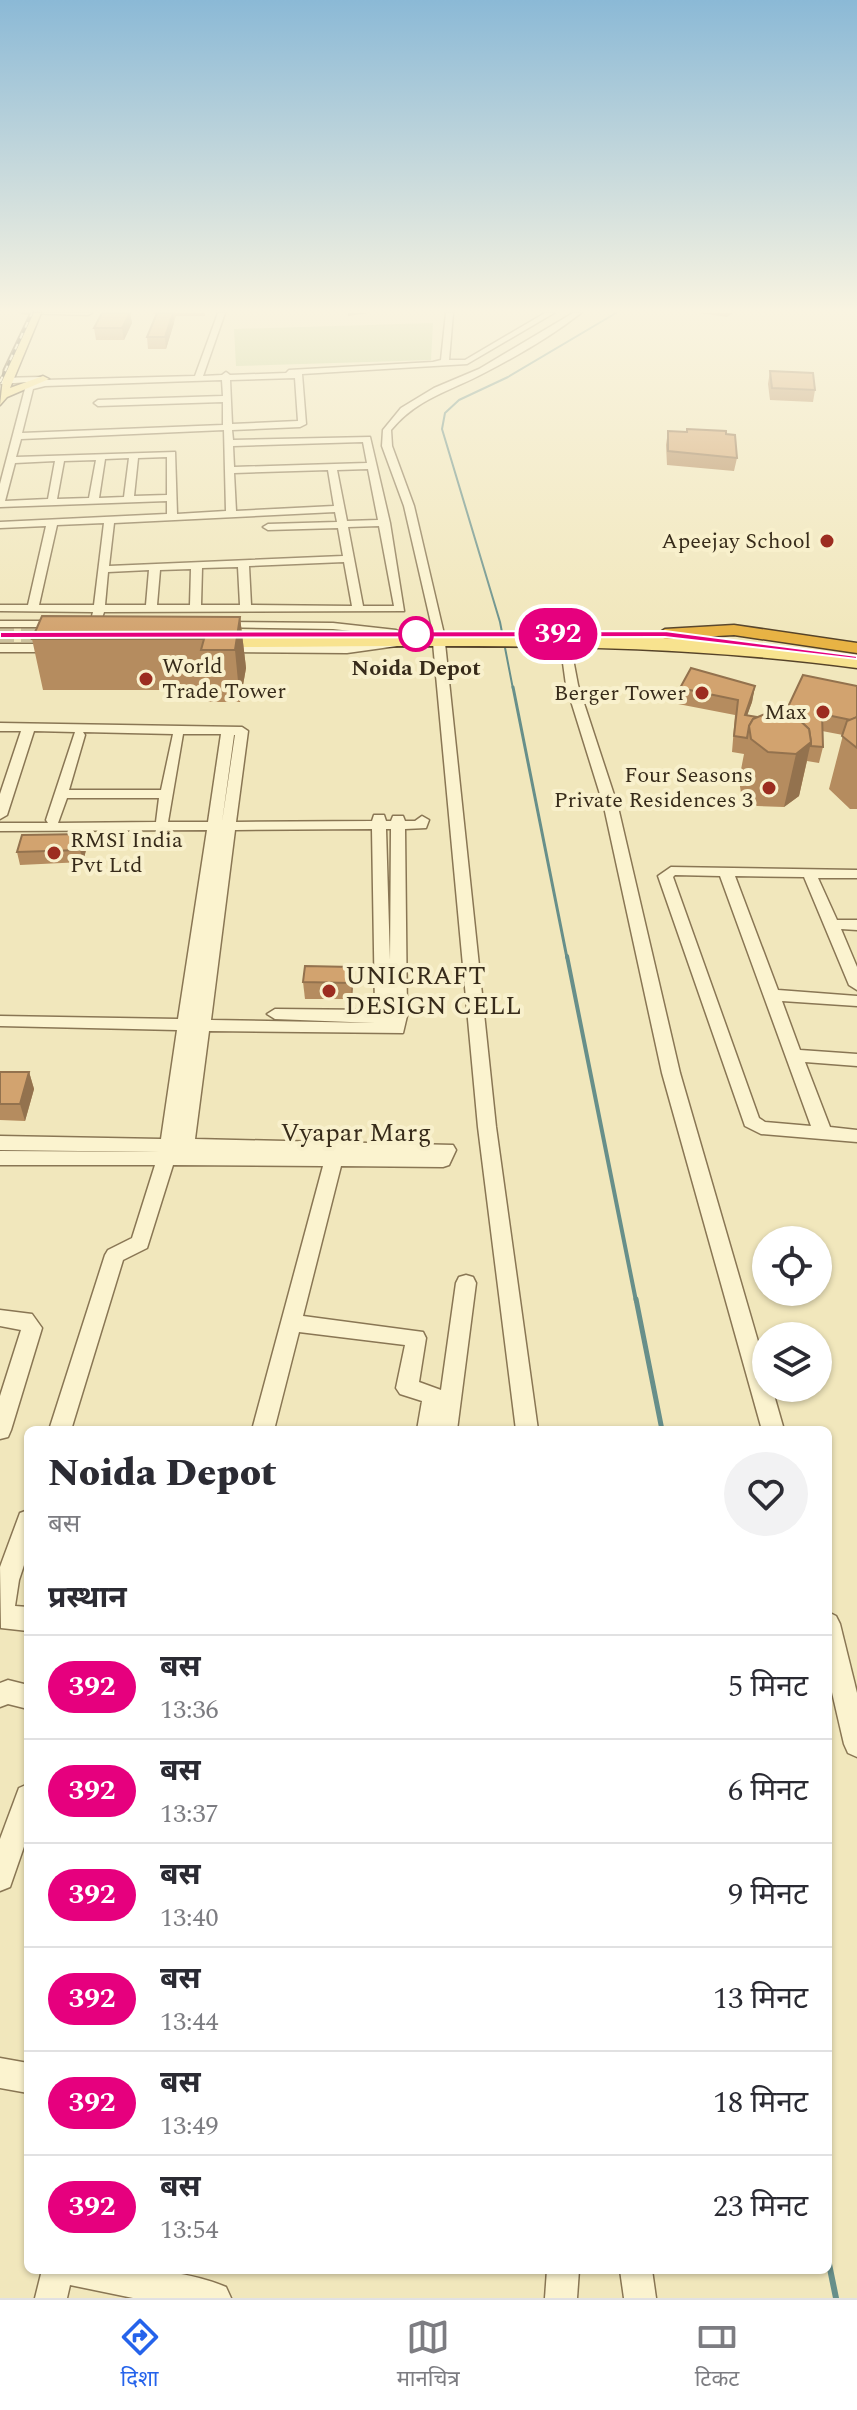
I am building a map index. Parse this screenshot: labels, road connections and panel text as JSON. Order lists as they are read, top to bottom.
{
  "streets": {
    "street": ["Vyapar Marg"]
  },
  "places": [
    "Apeejay School",
    "Noida Depot",
    "World Trade Tower",
    "Berger Tower",
    "Max",
    "Four Seasons Private Residences 3",
    "RMSI India Pvt Ltd",
    "UNICRAFT DESIGN CELL"
  ],
  "lines": ["bus line 392"],
  "page": {
    "on_map": "392",
    "heading": [
      ["Noida Depot", "बस"],
      "प्रस्थान"
    ],
    "list": [
      {
        "mark": "392",
        "name": "बस",
        "note": "13:36",
        "value": "5 मिनट"
      },
      {
        "mark": "392",
        "name": "बस",
        "note": "13:37",
        "value": "6 मिनट"
      },
      {
        "mark": "392",
        "name": "बस",
        "note": "13:40",
        "value": "9 मिनट"
      },
      {
        "mark": "392",
        "name": "बस",
        "note": "13:44",
        "value": "13 मिनट"
      },
      {
        "mark": "392",
        "name": "बस",
        "note": "13:49",
        "value": "18 मिनट"
      },
      {
        "mark": "392",
        "name": "बस",
        "note": "13:54",
        "value": "23 मिनट"
      }
    ],
    "tabs": ["दिशा", "मानचित्र", "टिकट"]
  }
}
